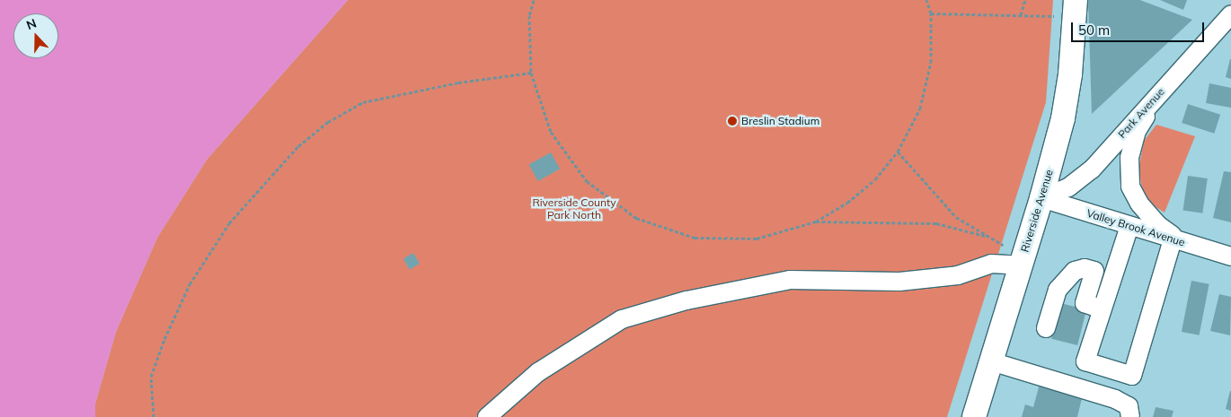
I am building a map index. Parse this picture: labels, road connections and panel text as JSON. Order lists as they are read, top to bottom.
{
  "streets": {
    "main road": ["Riverside Avenue"],
    "street": ["Park Avenue", "Valley Brook Avenue"]
  },
  "crossings": [
    ["Park Avenue", "Riverside Avenue"],
    ["Park Avenue", "Valley Brook Avenue"],
    ["Riverside Avenue", "Valley Brook Avenue"]
  ],
  "parks": ["Riverside County Park North"],
  "places": ["Breslin Stadium"],
  "scale_bar": "50 m",
  "north": "top"
}
